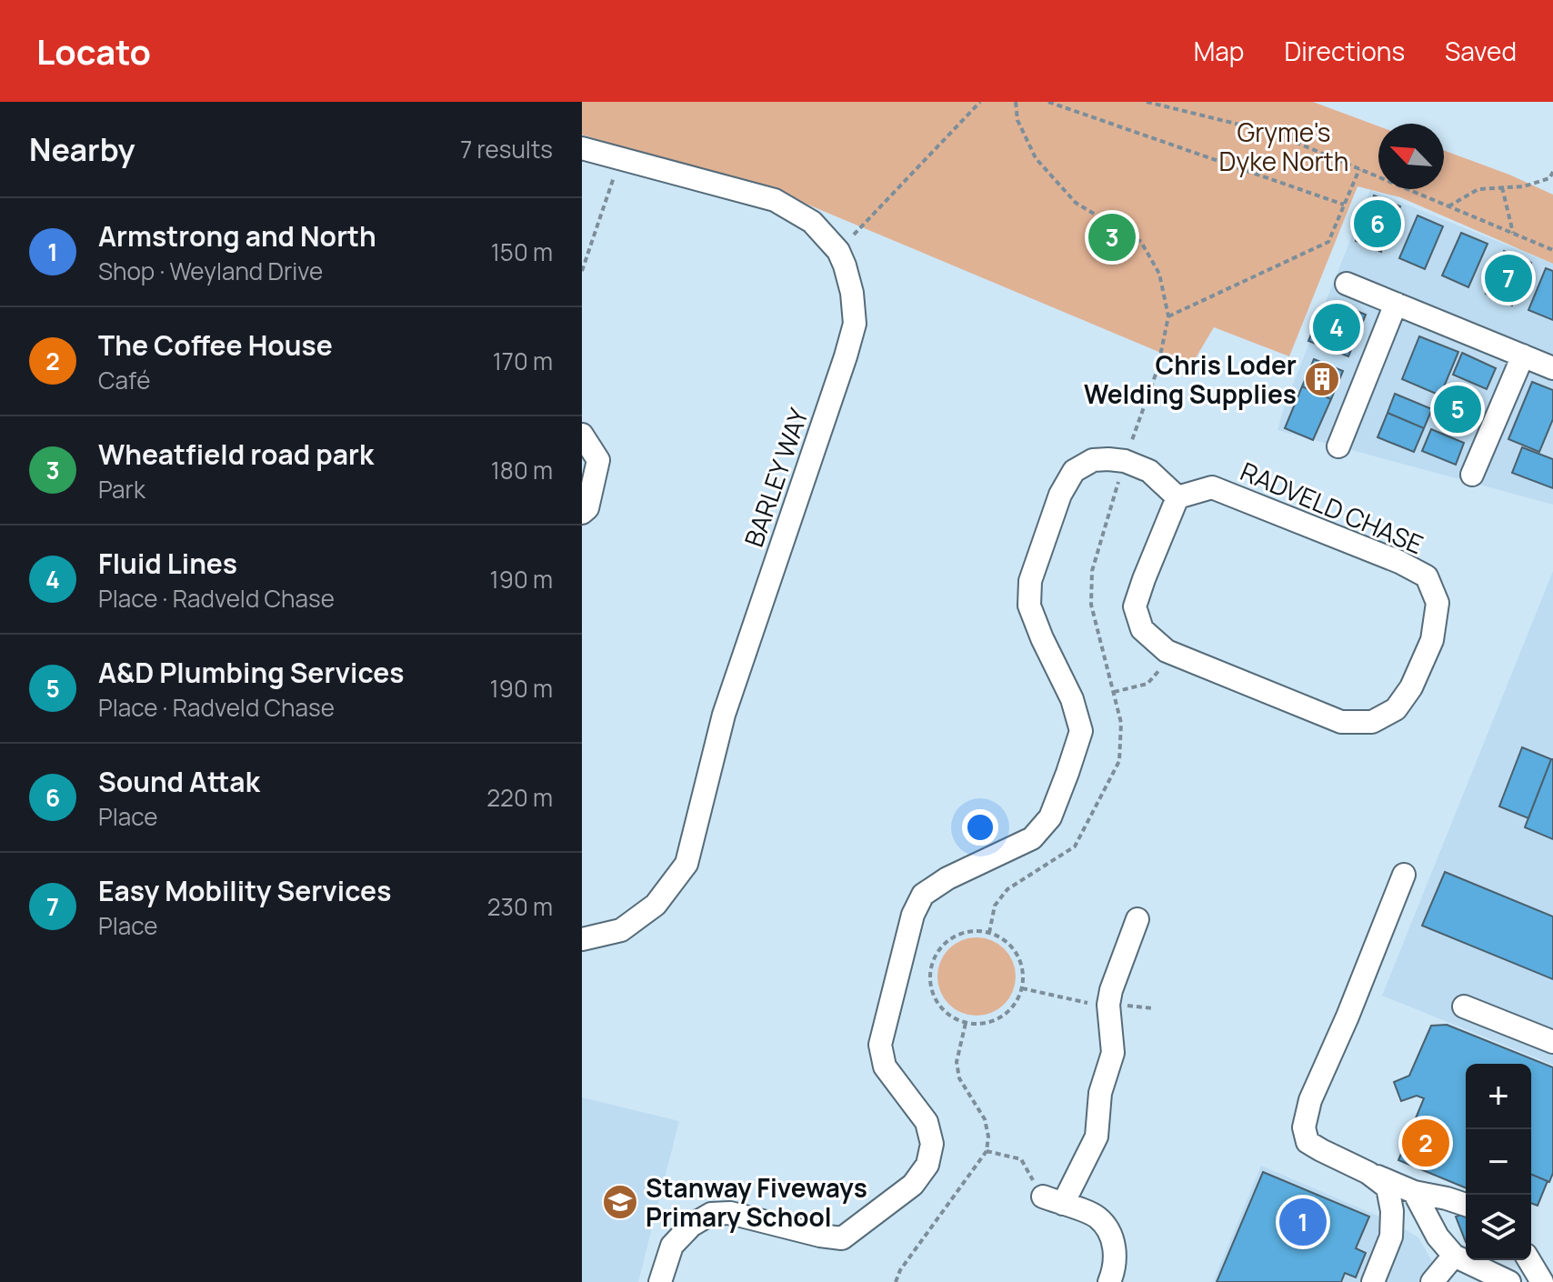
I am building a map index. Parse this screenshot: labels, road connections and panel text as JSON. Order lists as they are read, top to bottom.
{
  "streets": {
    "street": ["BARLEY WAY", "RADVELD CHASE"]
  },
  "parks": ["Gryme's Dyke North"],
  "places": {
    "building": ["Chris Loder Welding Supplies"],
    "school or university": ["Stanway Fiveways Primary School"]
  },
  "north": "top left",
  "page": {
    "header": "Locato",
    "nav": ["Map", "Directions", "Saved"],
    "heading": ["Nearby", "7 results"],
    "list": [
      {
        "mark": "1",
        "name": "Armstrong and North",
        "note": "Shop · Weyland Drive",
        "value": "150 m"
      },
      {
        "mark": "2",
        "name": "The Coffee House",
        "note": "Café",
        "value": "170 m"
      },
      {
        "mark": "3",
        "name": "Wheatfield road park",
        "note": "Park",
        "value": "180 m"
      },
      {
        "mark": "4",
        "name": "Fluid Lines",
        "note": "Place · Radveld Chase",
        "value": "190 m"
      },
      {
        "mark": "5",
        "name": "A&D Plumbing Services",
        "note": "Place · Radveld Chase",
        "value": "190 m"
      },
      {
        "mark": "6",
        "name": "Sound Attak",
        "note": "Place",
        "value": "220 m"
      },
      {
        "mark": "7",
        "name": "Easy Mobility Services",
        "note": "Place",
        "value": "230 m"
      }
    ],
    "pins": [
      "6",
      "3",
      "7",
      "4",
      "5",
      "2",
      "1"
    ],
    "map_buttons": ["+", "−"]
  }
}
